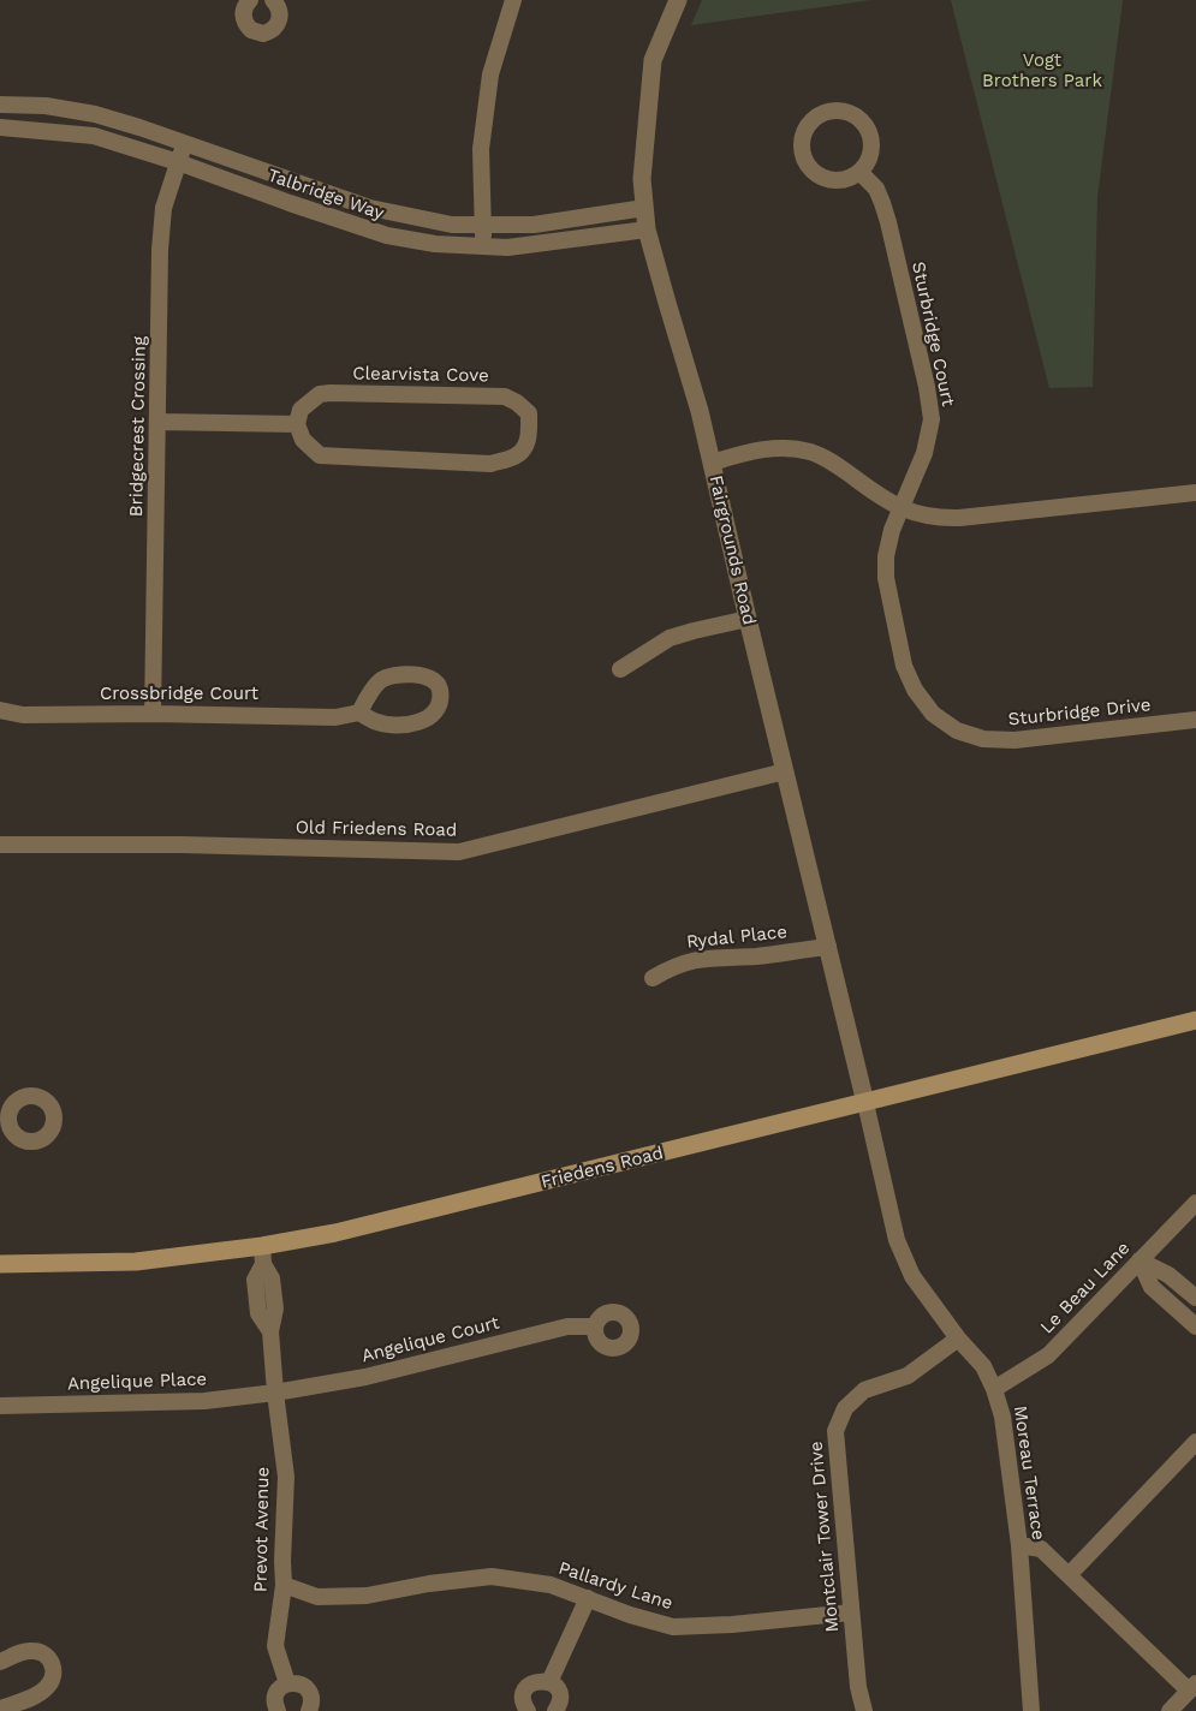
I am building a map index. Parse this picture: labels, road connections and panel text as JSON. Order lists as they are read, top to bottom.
{
  "streets": {
    "main road": ["Friedens Road"],
    "street": [
      "Talbridge Way",
      "Sturbridge Court",
      "Clearvista Cove",
      "Bridgecrest Crossing",
      "Fairgrounds Road",
      "Crossbridge Court",
      "Sturbridge Drive",
      "Old Friedens Road",
      "Rydal Place",
      "Le Beau Lane",
      "Angelique Court",
      "Angelique Place",
      "Moreau Terrace",
      "Prevot Avenue",
      "Montclair Tower Drive",
      "Pallardy Lane"
    ]
  },
  "crossings": [
    ["Talbridge Way", "Bridgecrest Crossing"],
    ["Talbridge Way", "Fairgrounds Road"],
    ["Sturbridge Court", "Sturbridge Drive"],
    ["Bridgecrest Crossing", "Crossbridge Court"],
    ["Fairgrounds Road", "Old Friedens Road"],
    ["Fairgrounds Road", "Rydal Place"],
    ["Fairgrounds Road", "Friedens Road"],
    ["Fairgrounds Road", "Moreau Terrace"],
    ["Friedens Road", "Moreau Terrace"],
    ["Friedens Road", "Prevot Avenue"],
    ["Le Beau Lane", "Moreau Terrace"],
    ["Angelique Court", "Angelique Place"],
    ["Angelique Court", "Prevot Avenue"],
    ["Angelique Place", "Prevot Avenue"],
    ["Moreau Terrace", "Montclair Tower Drive"],
    ["Prevot Avenue", "Pallardy Lane"],
    ["Montclair Tower Drive", "Pallardy Lane"]
  ],
  "parks": ["Vogt Brothers Park"]
}
